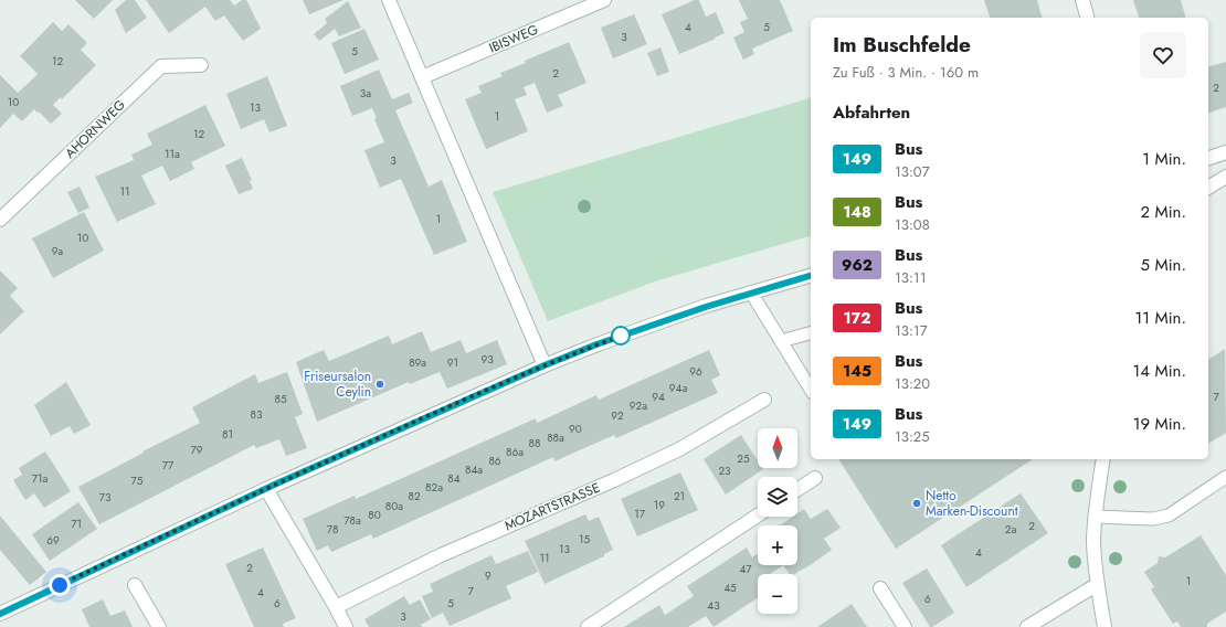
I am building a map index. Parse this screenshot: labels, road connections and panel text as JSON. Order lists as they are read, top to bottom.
{
  "streets": {
    "street": ["IBISWEG", "AHORNWEG", "MOZARTSTRASSE"]
  },
  "places": ["Friseursalon Ceylin", "Netto Marken-Discount"],
  "lines": ["bus line 149"],
  "house_numbers": [
    "4",
    "5",
    "3",
    "5",
    "12",
    "2",
    "2",
    "3a",
    "10",
    "13",
    "1",
    "12",
    "11a",
    "3",
    "11",
    "1",
    "10",
    "9a",
    "93",
    "89a",
    "91",
    "96",
    "94a",
    "94",
    "7",
    "85",
    "92a",
    "83",
    "92",
    "90",
    "81",
    "88a",
    "88",
    "79",
    "86a",
    "25",
    "86",
    "77",
    "84a",
    "23",
    "71a",
    "84",
    "75",
    "82a",
    "82",
    "21",
    "73",
    "19",
    "80a",
    "17",
    "80",
    "78a",
    "71",
    "2",
    "78",
    "2a",
    "15",
    "69",
    "13",
    "4",
    "11",
    "2",
    "47",
    "9",
    "1",
    "45",
    "7",
    "4",
    "6",
    "6",
    "5",
    "43",
    "3"
  ],
  "north": "top",
  "page": {
    "heading": [
      ["Im Buschfelde", "Zu Fuß · 3 Min. · 160 m"],
      "Abfahrten"
    ],
    "list": [
      {
        "mark": "149",
        "name": "Bus",
        "note": "13:07",
        "value": "1 Min."
      },
      {
        "mark": "148",
        "name": "Bus",
        "note": "13:08",
        "value": "2 Min."
      },
      {
        "mark": "962",
        "name": "Bus",
        "note": "13:11",
        "value": "5 Min."
      },
      {
        "mark": "172",
        "name": "Bus",
        "note": "13:17",
        "value": "11 Min."
      },
      {
        "mark": "145",
        "name": "Bus",
        "note": "13:20",
        "value": "14 Min."
      },
      {
        "mark": "149",
        "name": "Bus",
        "note": "13:25",
        "value": "19 Min."
      }
    ],
    "map_buttons": ["+", "−"]
  }
}
